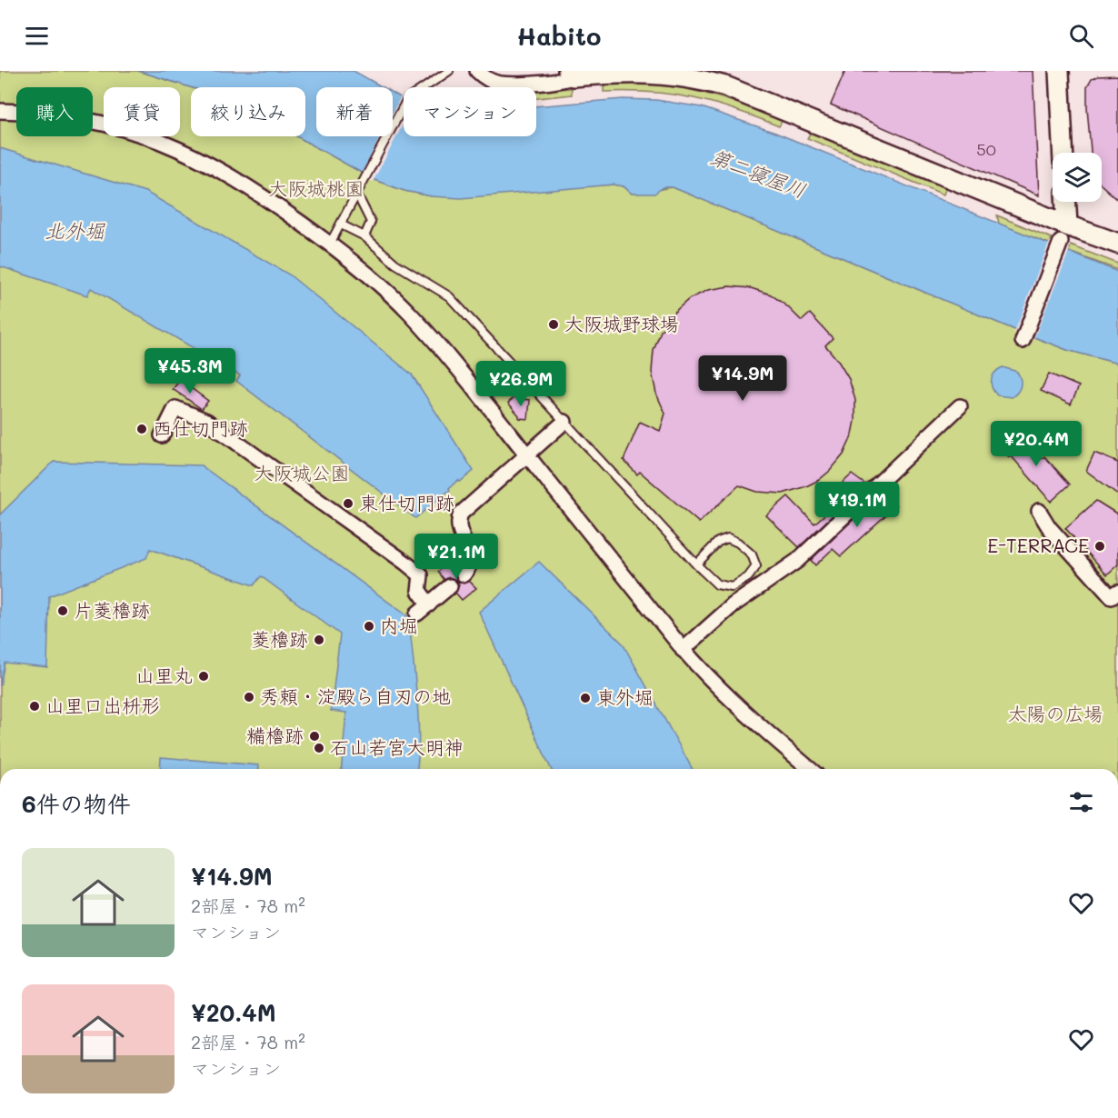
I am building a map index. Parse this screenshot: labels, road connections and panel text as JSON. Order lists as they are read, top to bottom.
{
  "water": ["第二寝屋川", "北外堀"],
  "parks": ["大阪城桃園", "大阪城公園", "太陽の広場"],
  "places": [
    "大阪城野球場",
    "西仕切門跡",
    "東仕切門跡",
    "E-TERRACE",
    "片菱櫓跡",
    "内堀",
    "菱櫓跡",
    "山里丸",
    "秀頼・淀殿ら自刃の地",
    "東外堀",
    "山里口出枡形",
    "糒櫓跡",
    "石山若宮大明神"
  ],
  "house_numbers": ["50"],
  "page": {
    "header": "Habito",
    "chip": [
      "購入",
      "賃貸",
      "絞り込み",
      "新着",
      "マンション"
    ],
    "price": [
      "¥45.3M",
      "¥14.9M",
      "¥26.9M",
      "¥20.4M",
      "¥19.1M",
      "¥21.1M"
    ],
    "heading": "6件の物件",
    "list": [
      {
        "name": "¥14.9M",
        "note": "2部屋 · 78 m² · マンション"
      },
      {
        "name": "¥20.4M",
        "note": "2部屋 · 78 m² · マンション"
      }
    ]
  }
}
